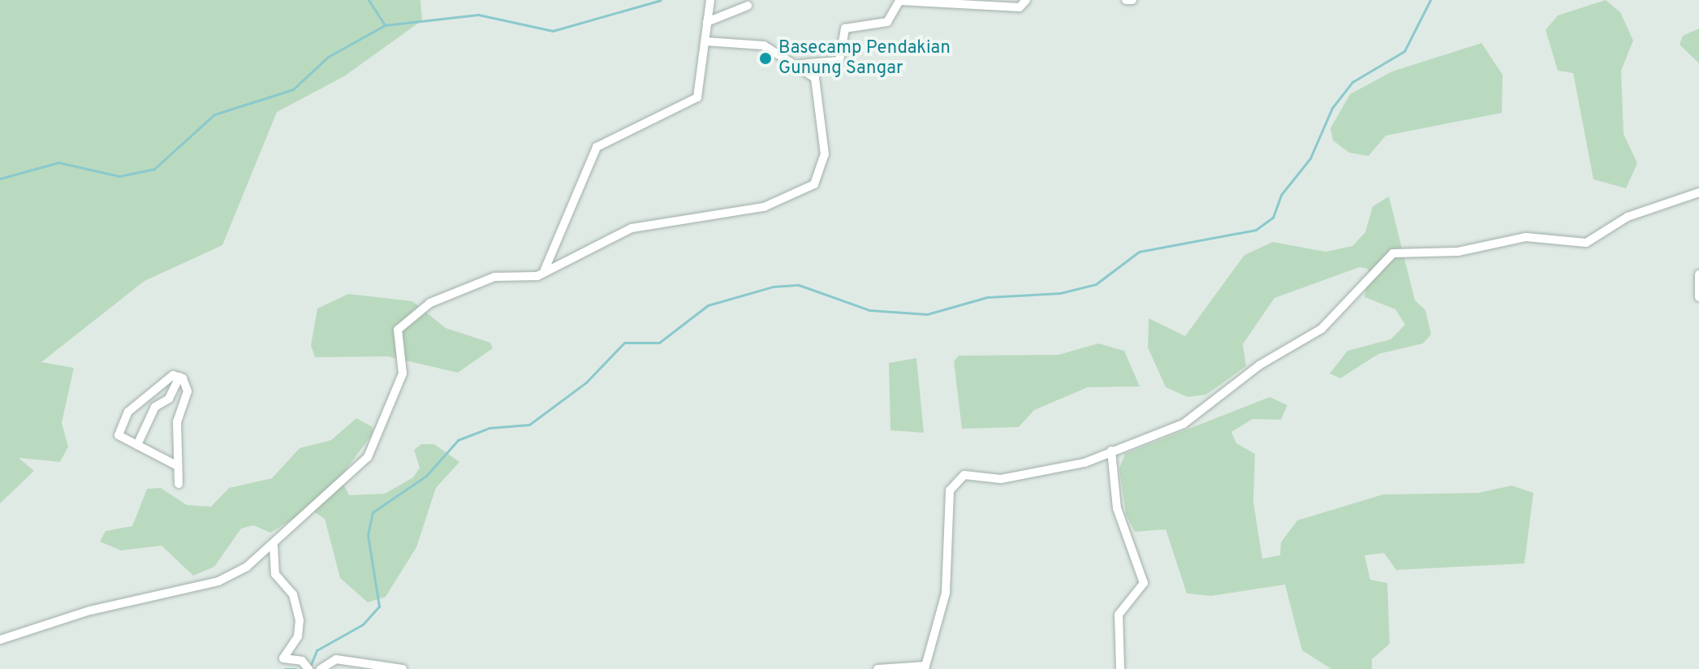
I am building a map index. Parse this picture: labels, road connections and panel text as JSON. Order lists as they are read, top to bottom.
{
  "places": ["Basecamp Pendakian Gunung Sangar"]
}
